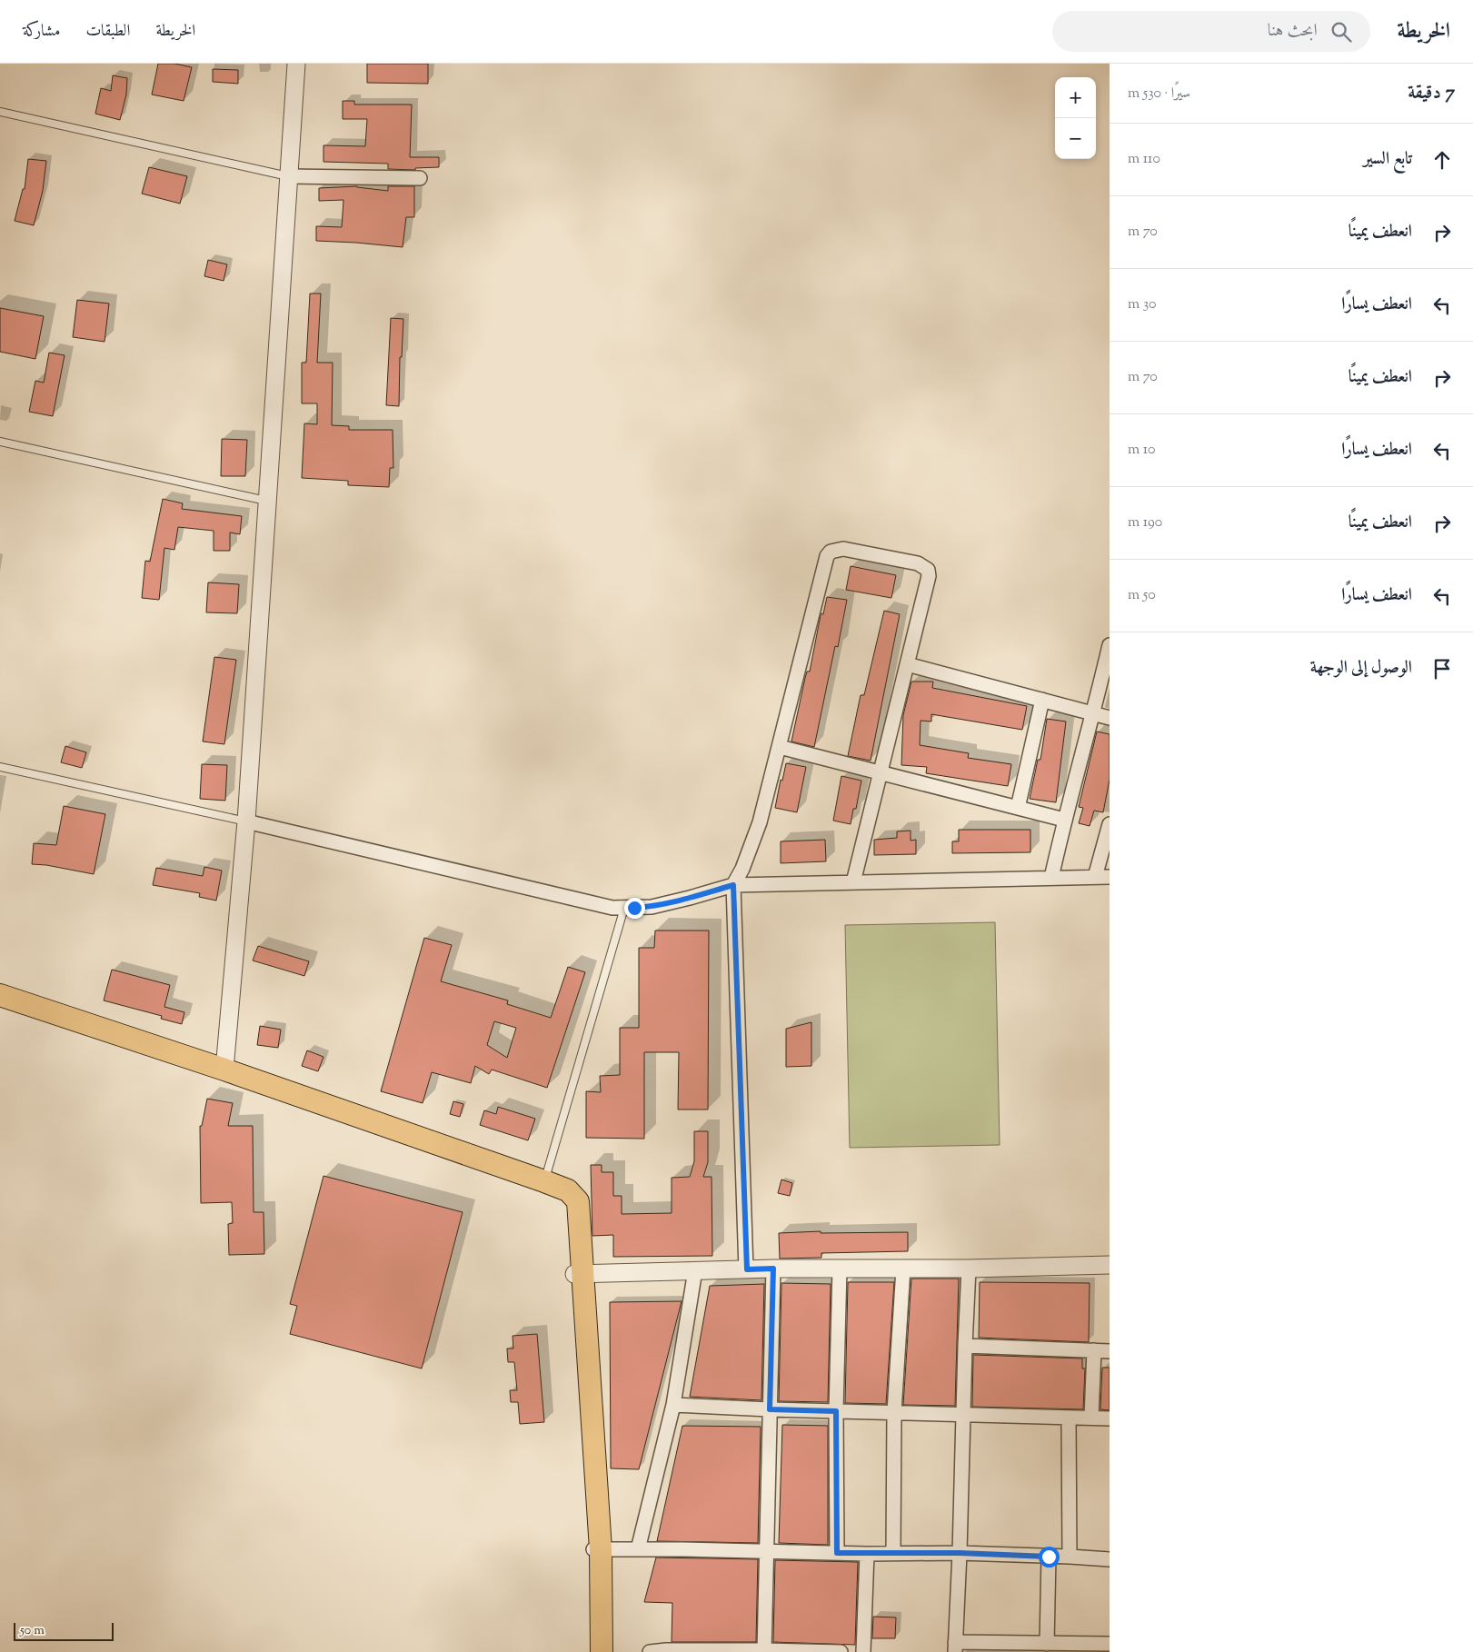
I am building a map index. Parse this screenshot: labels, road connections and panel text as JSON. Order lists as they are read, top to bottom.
{
  "scale_bar": "50 m",
  "page": {
    "header": "الخريطة",
    "search": "ابحث هنا",
    "nav": ["الخريطة", "الطبقات", "مشاركة"],
    "heading": ["7 دقيقة", "سيرًا · 530 m"],
    "map_buttons": ["+", "−"],
    "list": [
      ["تابع السير", "110 m"],
      ["انعطف يمينًا", "70 m"],
      ["انعطف يسارًا", "30 m"],
      ["انعطف يمينًا", "70 m"],
      ["انعطف يسارًا", "10 m"],
      ["انعطف يمينًا", "190 m"],
      ["انعطف يسارًا", "50 m"],
      "الوصول إلى الوجهة"
    ],
    "scale": "50 m"
  }
}
